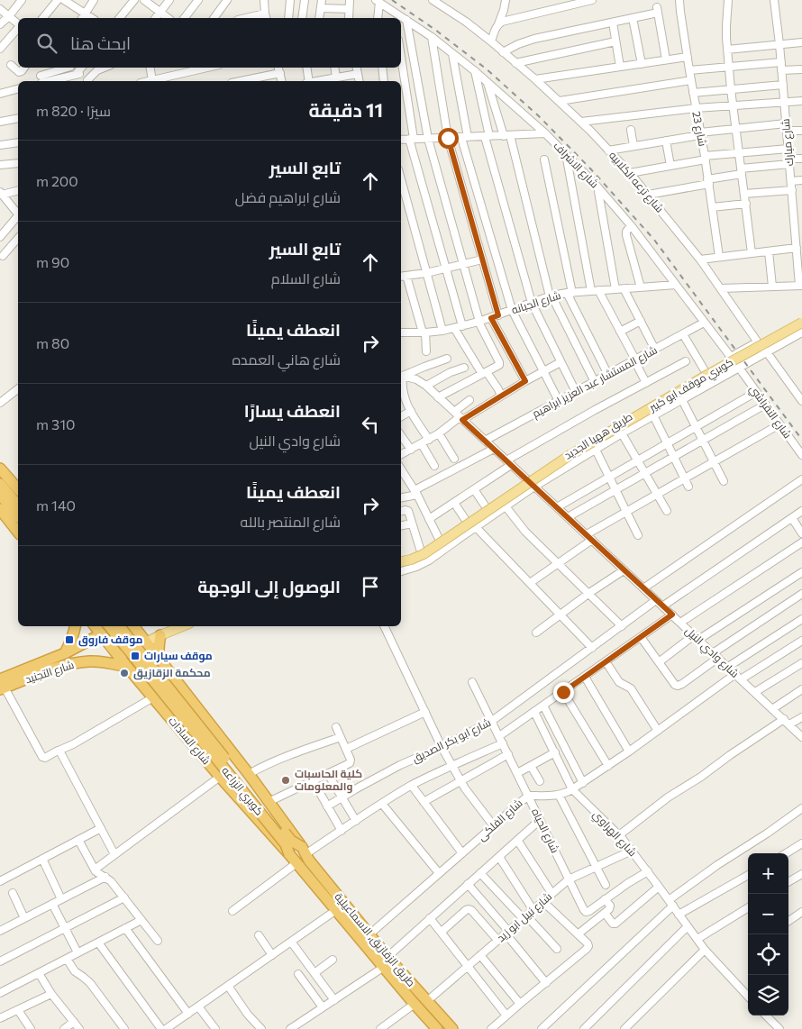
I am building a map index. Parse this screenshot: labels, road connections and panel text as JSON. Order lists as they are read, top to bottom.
{
  "streets": {
    "highway": [
      "شارع التجنيد",
      "شارع السادات",
      "كوبري الزراعه",
      "طريق الزقازيق, الاسماعيلية"
    ],
    "main road": ["كوبري موقف ابو كبير"],
    "street": [
      "شارع 23",
      "شارع مبارك",
      "شارع الاشراف",
      "شارع ترعه الكلابيه",
      "شارع الجبانه",
      "شارع المستشار عبد العزيز ابراهيم",
      "شارع النقراشي",
      "طريق ههيا الجديد",
      "شارع وادي النيل",
      "شارع ابو بكر الصديق",
      "شارع الفلكى",
      "شارع الحياه",
      "شارع الهراوي",
      "شارع نبيل ابو زيد"
    ]
  },
  "crossings": [
    ["شارع الاشراف", "شارع الجبانه"],
    ["شارع الاشراف", "شارع المستشار عبد العزيز ابراهيم"],
    ["شارع الاشراف", "شارع النقراشي"],
    ["شارع الاشراف", "طريق ههيا الجديد"],
    ["شارع ترعه الكلابيه", "طريق ههيا الجديد"],
    ["شارع المستشار عبد العزيز ابراهيم", "شارع وادي النيل"],
    ["شارع النقراشي", "طريق ههيا الجديد"],
    ["طريق ههيا الجديد", "شارع وادي النيل"],
    ["شارع وادي النيل", "شارع ابو بكر الصديق"],
    ["شارع وادي النيل", "شارع الفلكى"],
    ["شارع التجنيد", "شارع السادات"],
    ["شارع السادات", "كوبري الزراعه"],
    ["شارع السادات", "طريق الزقازيق, الاسماعيلية"],
    ["شارع ابو بكر الصديق", "شارع الحياه"],
    ["كوبري الزراعه", "طريق الزقازيق, الاسماعيلية"],
    ["شارع الفلكى", "شارع الحياه"],
    ["شارع الفلكى", "شارع الهراوي"],
    ["شارع الفلكى", "طريق الزقازيق, الاسماعيلية"],
    ["شارع الحياه", "شارع الهراوي"],
    ["شارع الحياه", "شارع نبيل ابو زيد"],
    ["شارع الهراوي", "شارع نبيل ابو زيد"],
    ["شارع نبيل ابو زيد", "طريق الزقازيق, الاسماعيلية"]
  ],
  "places": {
    "transit": ["موقف فاروق", "موقف سيارات"],
    "other": ["محكمة الزقازيق", "كلية الحاسبات والمعلومات"]
  },
  "page": {
    "search": "ابحث هنا",
    "heading": ["11 دقيقة", "سيرًا · 820 m"],
    "list": [
      ["تابع السير", "شارع ابراهيم فضل", "200 m"],
      ["تابع السير", "شارع السلام", "90 m"],
      ["انعطف يمينًا", "شارع هاني العمده", "80 m"],
      ["انعطف يسارًا", "شارع وادي النيل", "310 m"],
      ["انعطف يمينًا", "شارع المنتصر بالله", "140 m"],
      "الوصول إلى الوجهة"
    ],
    "map_buttons": ["+", "−"]
  }
}
